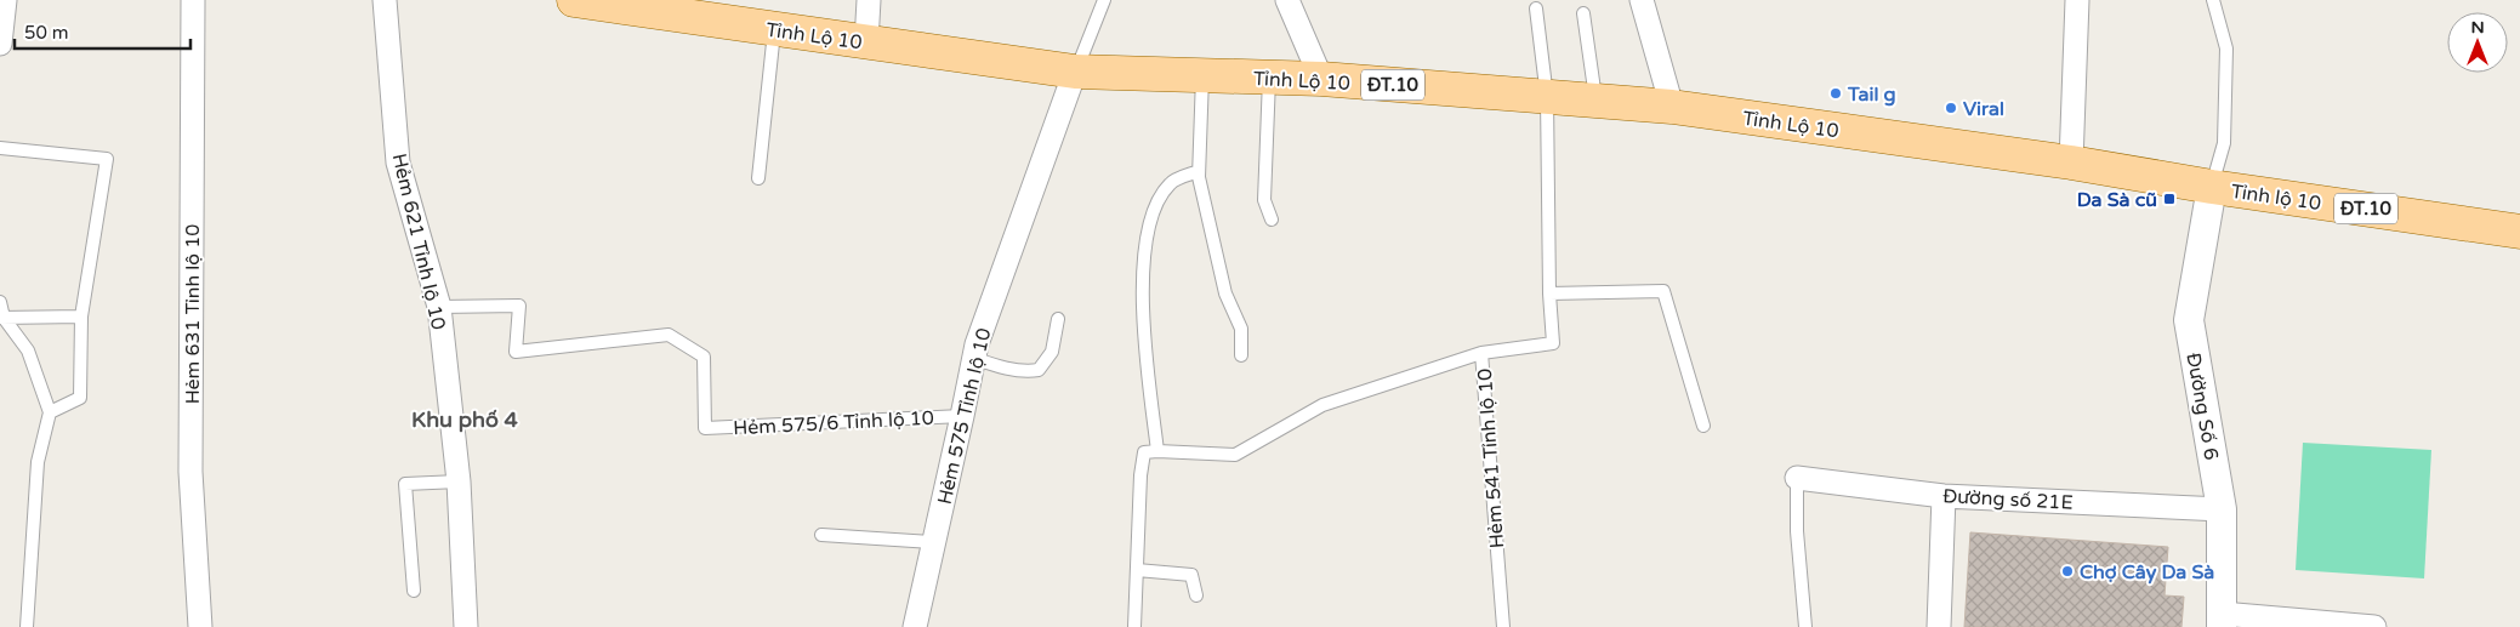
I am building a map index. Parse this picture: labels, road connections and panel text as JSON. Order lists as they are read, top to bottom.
{
  "streets": {
    "main road": ["Tỉnh Lộ 10", "ĐT.10", "Tỉnh lộ 10"],
    "street": [
      "Hẻm 621 Tỉnh lộ 10",
      "Hẻm 631 Tỉnh lộ 10",
      "Đường Số 6",
      "Hẻm 575 Tỉnh lộ 10",
      "Đường số 21E"
    ],
    "lane": ["Hẻm 575/6 Tỉnh lộ 10", "Hẻm 541 Tỉnh lộ 10"]
  },
  "crossings": [
    ["Tỉnh Lộ 10", "Tỉnh lộ 10"],
    ["Tỉnh Lộ 10", "Đường Số 6"],
    ["Tỉnh Lộ 10", "Hẻm 575 Tỉnh lộ 10"],
    ["Tỉnh Lộ 10", "Hẻm 541 Tỉnh lộ 10"],
    ["Tỉnh lộ 10", "Đường Số 6"],
    ["Hẻm 621 Tỉnh lộ 10", "Hẻm 575/6 Tỉnh lộ 10"],
    ["Đường Số 6", "Đường số 21E"],
    ["Hẻm 575 Tỉnh lộ 10", "Hẻm 575/6 Tỉnh lộ 10"]
  ],
  "districts": ["Khu phố 4"],
  "places": {
    "other": ["Tail g", "Viral", "Chợ Cây Da Sà"],
    "transit": ["Da Sà cũ"]
  },
  "scale_bar": "50 m",
  "north": "top"
}
